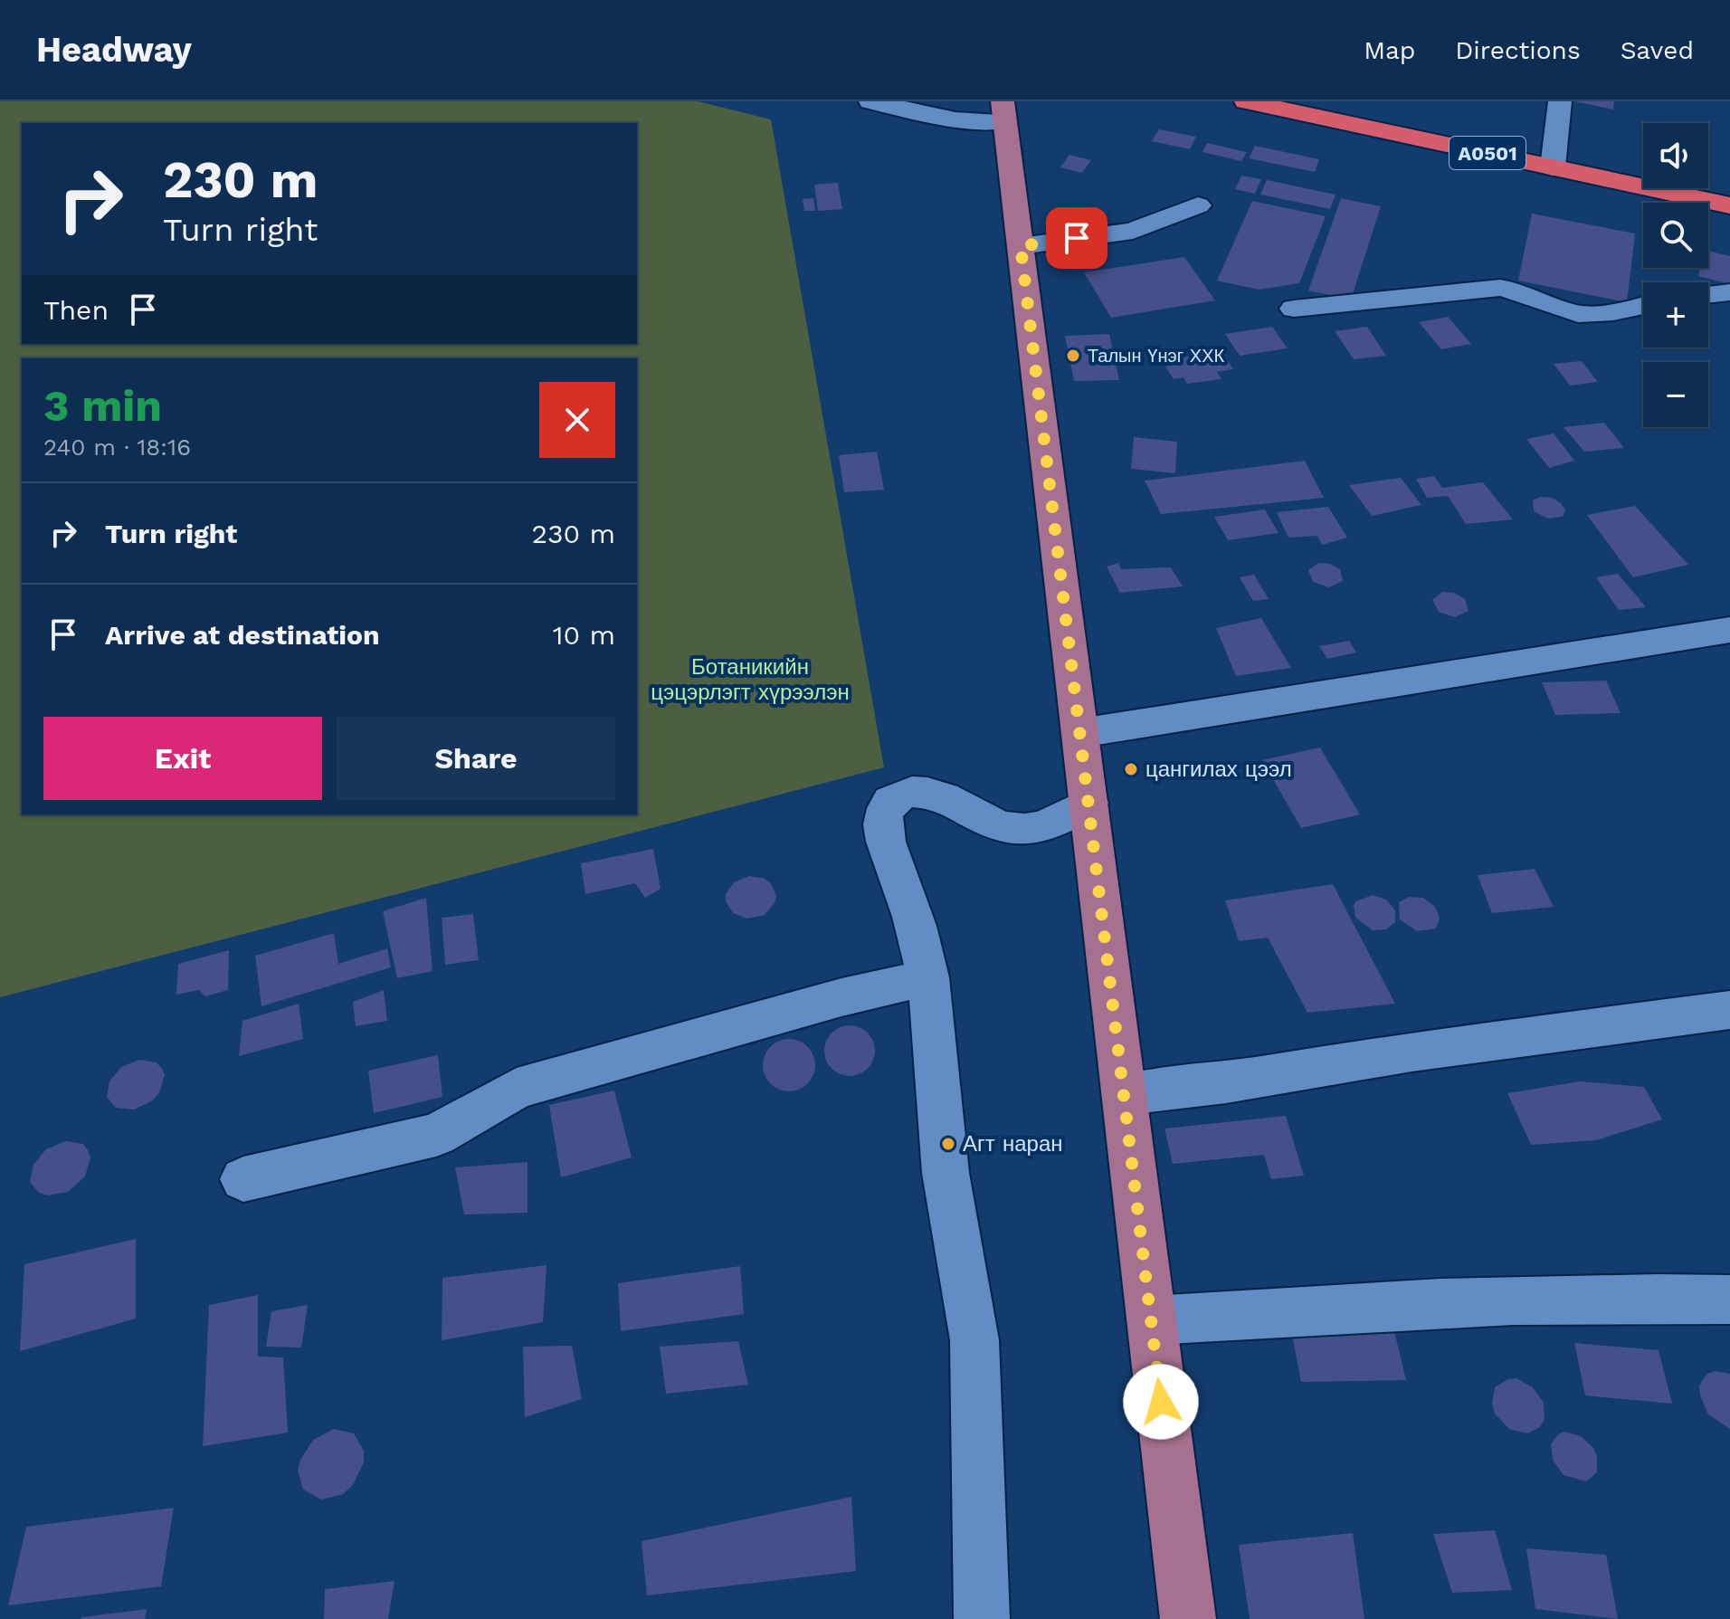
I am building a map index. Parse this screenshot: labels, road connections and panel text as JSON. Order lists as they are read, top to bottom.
{
  "streets": {
    "highway": ["A0501"]
  },
  "parks": ["Ботаникийн цэцэрлэгт хүрээлэн"],
  "places": ["Талын Үнэг ХХК", "цангилах цээл", "Агт наран"],
  "page": {
    "header": "Headway",
    "nav": ["Map", "Directions", "Saved"],
    "map_buttons": ["+", "−"],
    "turn": ["230 m", "Turn right"],
    "then": "Then",
    "heading": ["3 min", "240 m · 18:16"],
    "list": [
      {
        "name": "Turn right",
        "value": "230 m"
      },
      {
        "name": "Arrive at destination",
        "value": "10 m"
      }
    ],
    "buttons": ["Exit", "Share"]
  }
}
